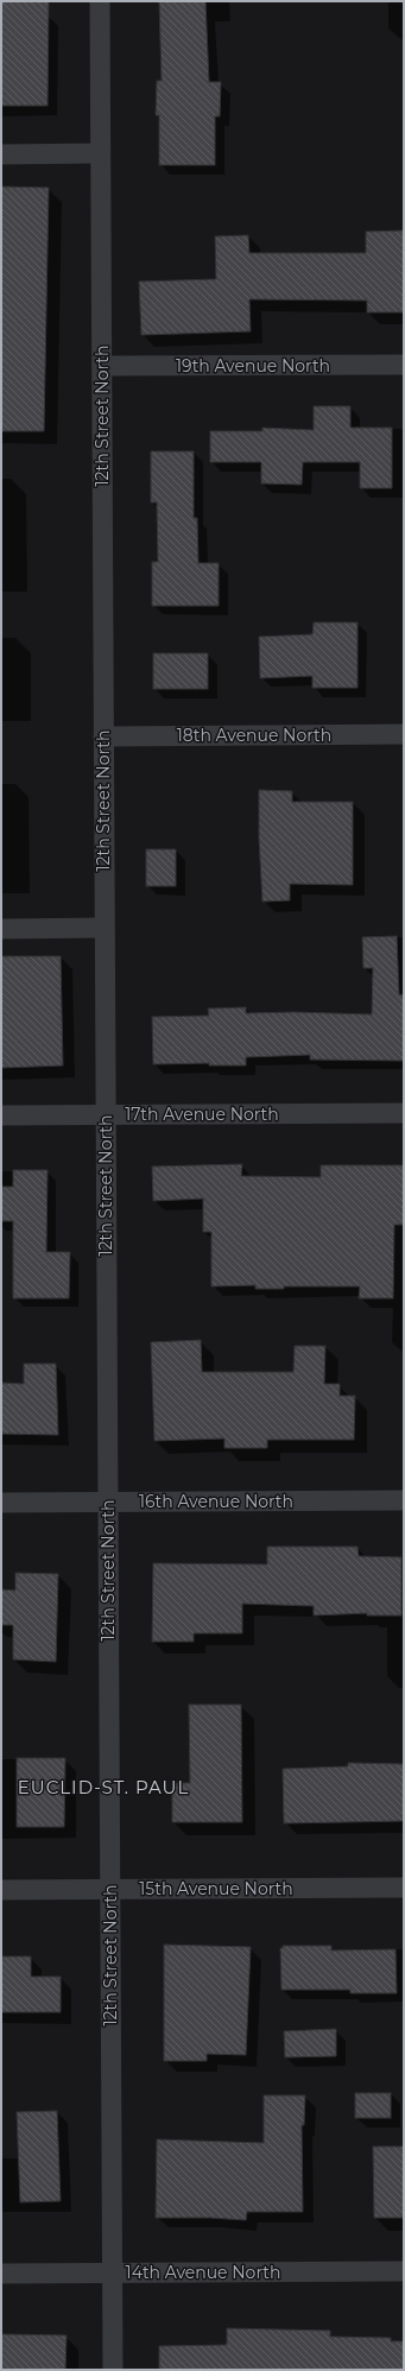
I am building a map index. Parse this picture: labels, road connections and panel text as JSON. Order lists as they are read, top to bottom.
{
  "streets": {
    "street": [
      "19th Avenue North",
      "12th Street North",
      "18th Avenue North",
      "17th Avenue North",
      "16th Avenue North",
      "15th Avenue North",
      "14th Avenue North"
    ]
  },
  "crossings": [
    ["19th Avenue North", "12th Street North"],
    ["12th Street North", "18th Avenue North"],
    ["12th Street North", "17th Avenue North"],
    ["12th Street North", "16th Avenue North"],
    ["12th Street North", "15th Avenue North"],
    ["12th Street North", "14th Avenue North"]
  ],
  "districts": ["EUCLID-ST. PAUL"]
}
